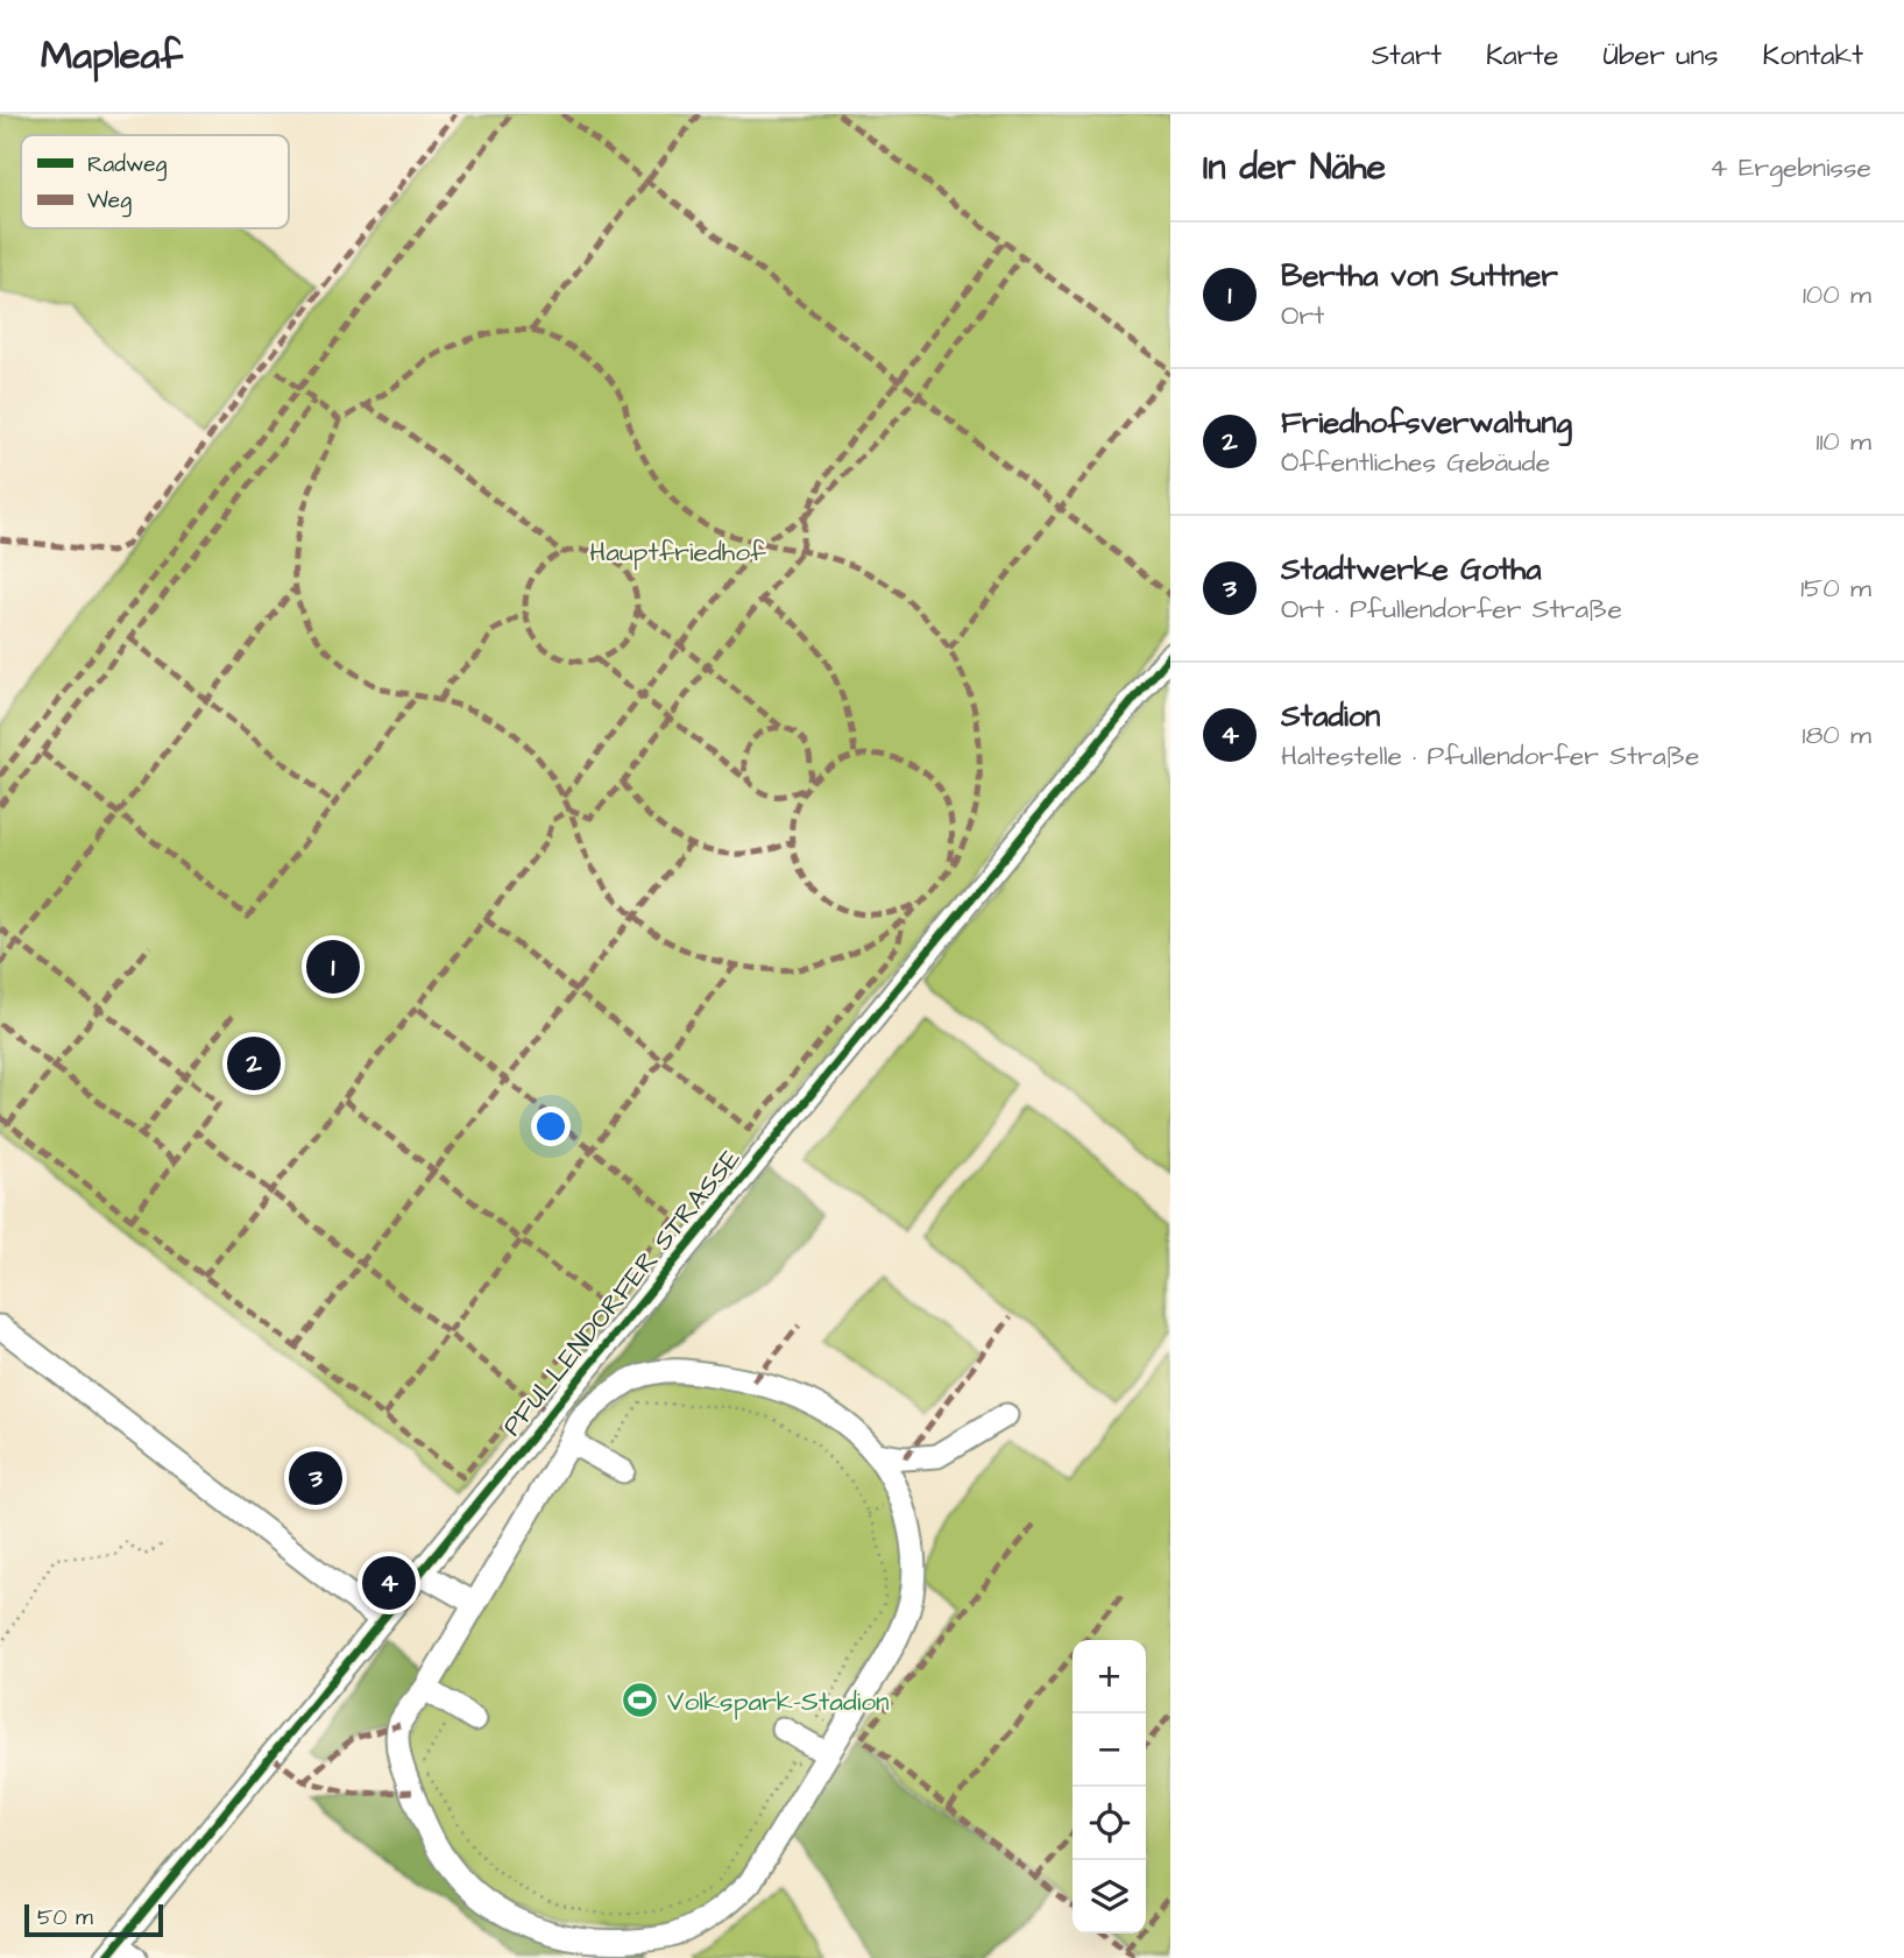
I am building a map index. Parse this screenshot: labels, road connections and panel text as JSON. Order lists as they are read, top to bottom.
{
  "streets": {
    "street": ["PFULLENDORFER STRASSE"]
  },
  "parks": ["Hauptfriedhof"],
  "places": {
    "sports": ["Volkspark-Stadion"]
  },
  "legend": ["Radweg", "Weg"],
  "scale_bar": "50 m",
  "page": {
    "header": "Mapleaf",
    "nav": [
      "Start",
      "Karte",
      "Über uns",
      "Kontakt"
    ],
    "heading": ["In der Nähe", "4 Ergebnisse"],
    "list": [
      {
        "mark": "1",
        "name": "Bertha von Suttner",
        "note": "Ort",
        "value": "100 m"
      },
      {
        "mark": "2",
        "name": "Friedhofsverwaltung",
        "note": "Öffentliches Gebäude",
        "value": "110 m"
      },
      {
        "mark": "3",
        "name": "Stadtwerke Gotha",
        "note": "Ort · Pfullendorfer Straße",
        "value": "150 m"
      },
      {
        "mark": "4",
        "name": "Stadion",
        "note": "Haltestelle · Pfullendorfer Straße",
        "value": "180 m"
      }
    ],
    "pins": [
      "1",
      "2",
      "3",
      "4"
    ],
    "map_buttons": ["+", "−"],
    "scale": "50 m"
  }
}
